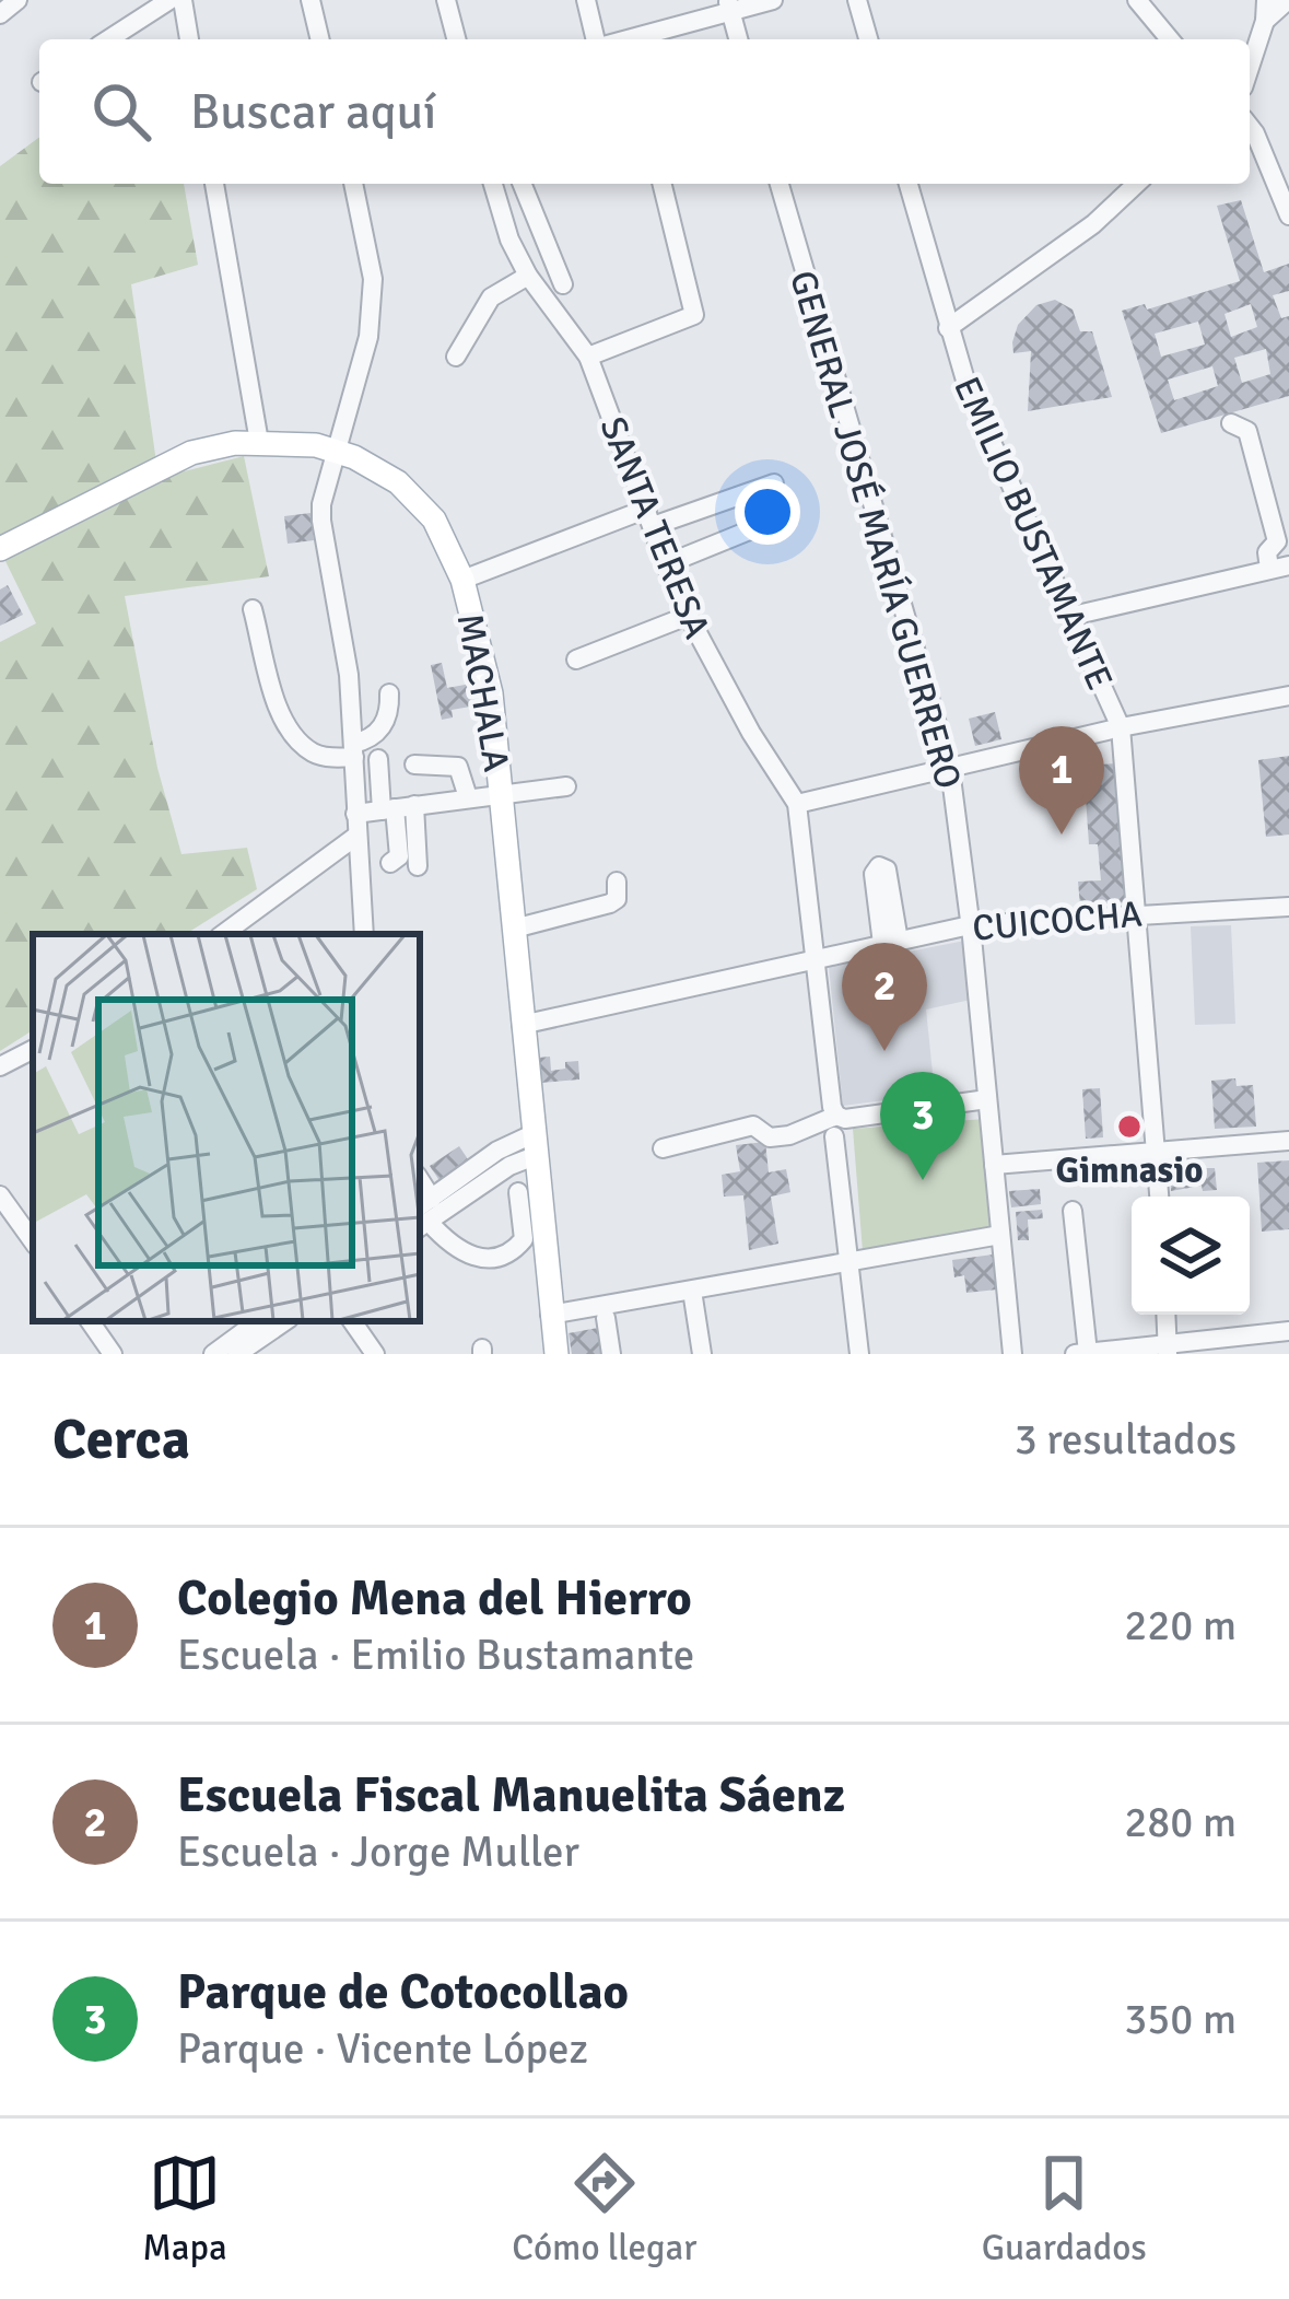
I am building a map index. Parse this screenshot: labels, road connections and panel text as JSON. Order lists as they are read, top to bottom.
{
  "streets": {
    "main road": ["MACHALA"],
    "street": [
      "SANTA TERESA",
      "GENERAL JOSÉ MARÍA GUERRERO",
      "EMILIO BUSTAMANTE",
      "CUICOCHA"
    ]
  },
  "crossings": [
    ["SANTA TERESA", "CUICOCHA"],
    ["GENERAL JOSÉ MARÍA GUERRERO", "CUICOCHA"],
    ["EMILIO BUSTAMANTE", "CUICOCHA"],
    ["MACHALA", "CUICOCHA"]
  ],
  "places": ["Gimnasio"],
  "page": {
    "search": "Buscar aquí",
    "pins": ["1", "2", "3"],
    "heading": ["Cerca", "3 resultados"],
    "list": [
      {
        "mark": "1",
        "name": "Colegio Mena del Hierro",
        "note": "Escuela · Emilio Bustamante",
        "value": "220 m"
      },
      {
        "mark": "2",
        "name": "Escuela Fiscal Manuelita Sáenz",
        "note": "Escuela · Jorge Muller",
        "value": "280 m"
      },
      {
        "mark": "3",
        "name": "Parque de Cotocollao",
        "note": "Parque · Vicente López",
        "value": "350 m"
      }
    ],
    "nav": ["Mapa", "Cómo llegar", "Guardados"]
  }
}
